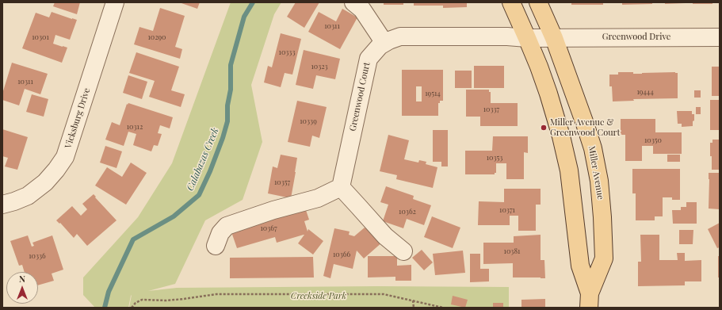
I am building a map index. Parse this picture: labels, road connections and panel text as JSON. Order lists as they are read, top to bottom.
{
  "streets": {
    "main road": ["Miller Avenue"],
    "street": ["Greenwood Drive", "Greenwood Court", "Vicksburg Drive"]
  },
  "crossings": [
    ["Greenwood Drive", "Greenwood Court"],
    ["Greenwood Drive", "Miller Avenue"],
    ["Greenwood Court", "Miller Avenue"]
  ],
  "water": ["Calabazas Creek"],
  "parks": ["Creekside Park"],
  "places": ["Miller Avenue & Greenwood Court"],
  "house_numbers": [
    "10311",
    "10301",
    "10290",
    "10333",
    "10323",
    "10311",
    "19444",
    "19514",
    "10337",
    "10339",
    "10312",
    "10350",
    "10353",
    "10357",
    "10371",
    "10362",
    "10367",
    "10381",
    "10366",
    "10336"
  ],
  "north": "top"
}
